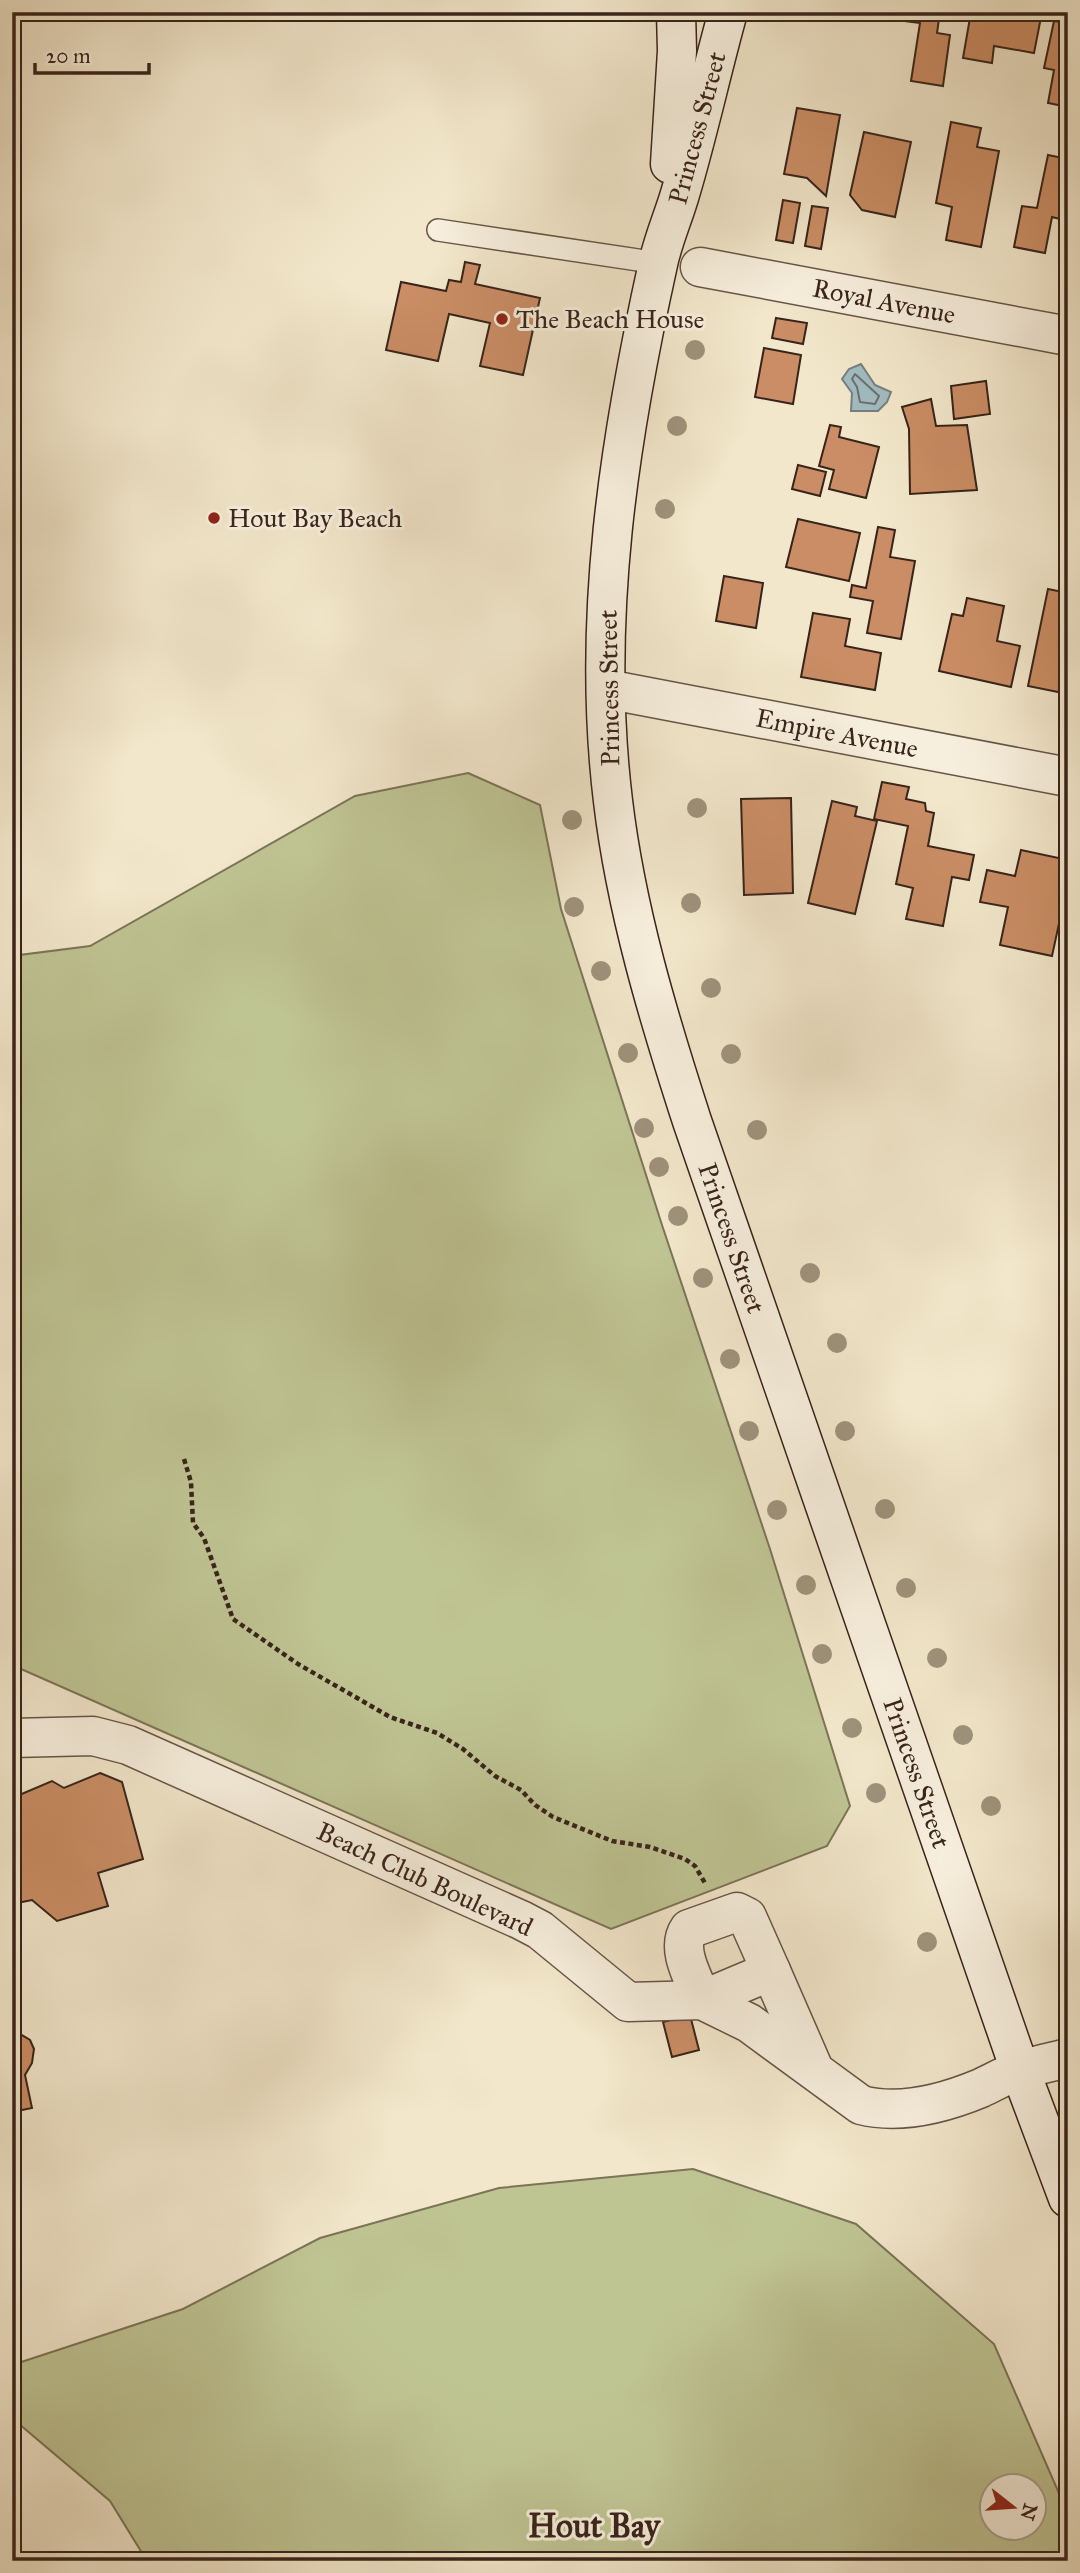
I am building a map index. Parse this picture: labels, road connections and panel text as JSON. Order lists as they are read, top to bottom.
{
  "streets": {
    "street": [
      "Princess Street",
      "Royal Avenue",
      "Empire Avenue",
      "Beach Club Boulevard"
    ]
  },
  "crossings": [
    ["Princess Street", "Empire Avenue"]
  ],
  "districts": ["Hout Bay"],
  "places": ["The Beach House", "Hout Bay Beach"],
  "scale_bar": "20 m",
  "north": "right"
}
